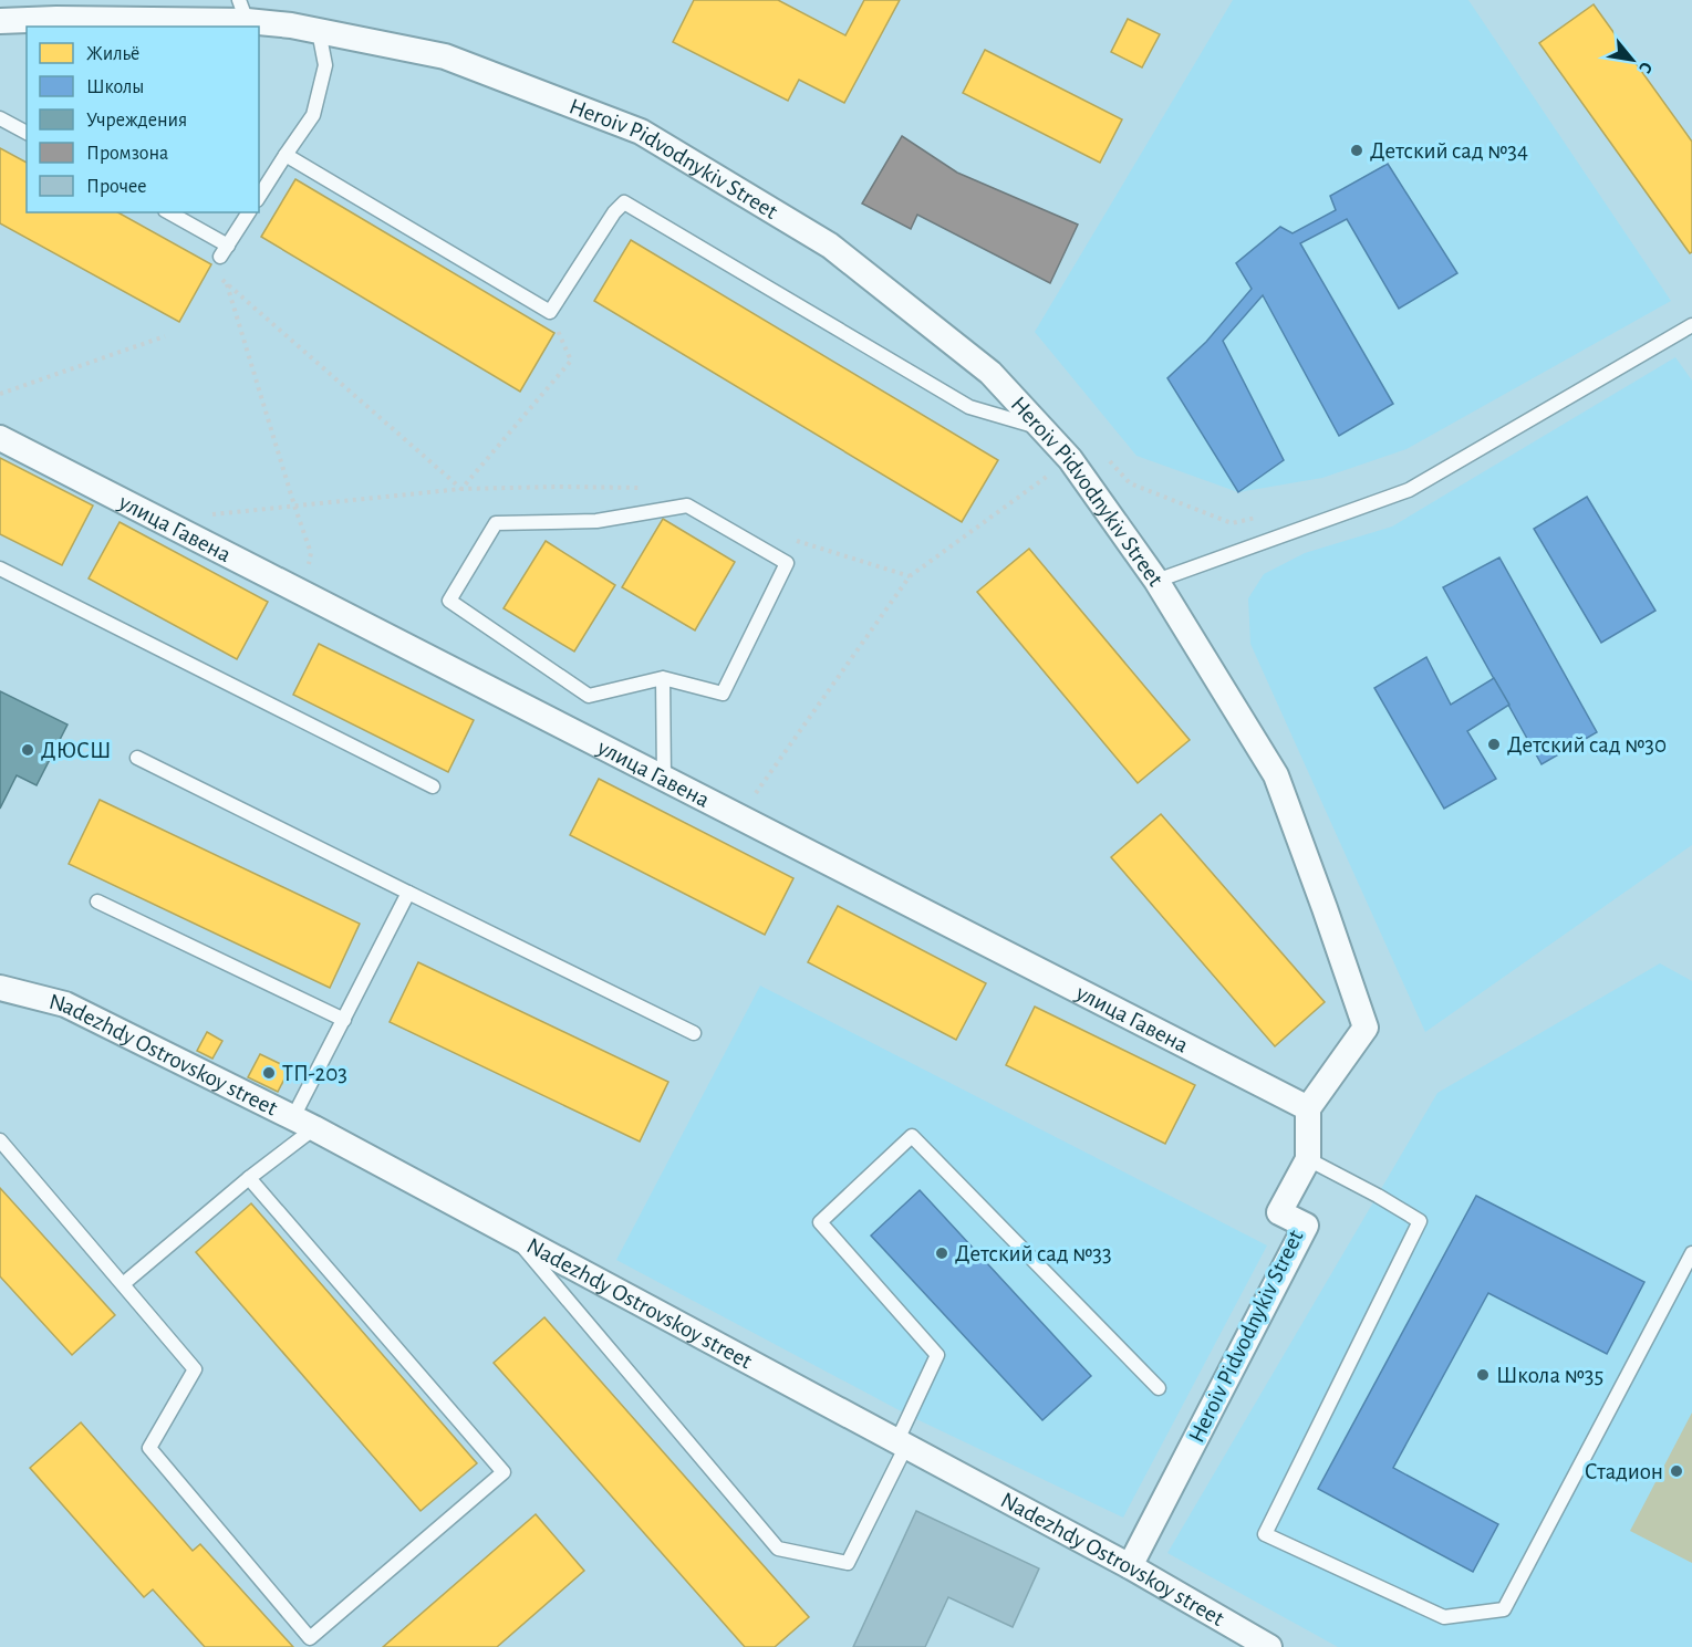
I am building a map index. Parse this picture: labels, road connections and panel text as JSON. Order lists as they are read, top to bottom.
{
  "streets": {
    "street": ["Heroiv Pidvodnykiv Street", "улица Гавена", "Nadezhdy Ostrovskoy street"]
  },
  "crossings": [
    ["Heroiv Pidvodnykiv Street", "улица Гавена"],
    ["Heroiv Pidvodnykiv Street", "Nadezhdy Ostrovskoy street"]
  ],
  "places": [
    "Детский сад №34",
    "Детский сад №30",
    "ДЮСШ",
    "ТП-203",
    "Детский сад №33",
    "Школа №35",
    "Стадион"
  ],
  "legend": [
    "Жильё",
    "Школы",
    "Учреждения",
    "Промзона",
    "Прочее"
  ],
  "north": "bottom right"
}
